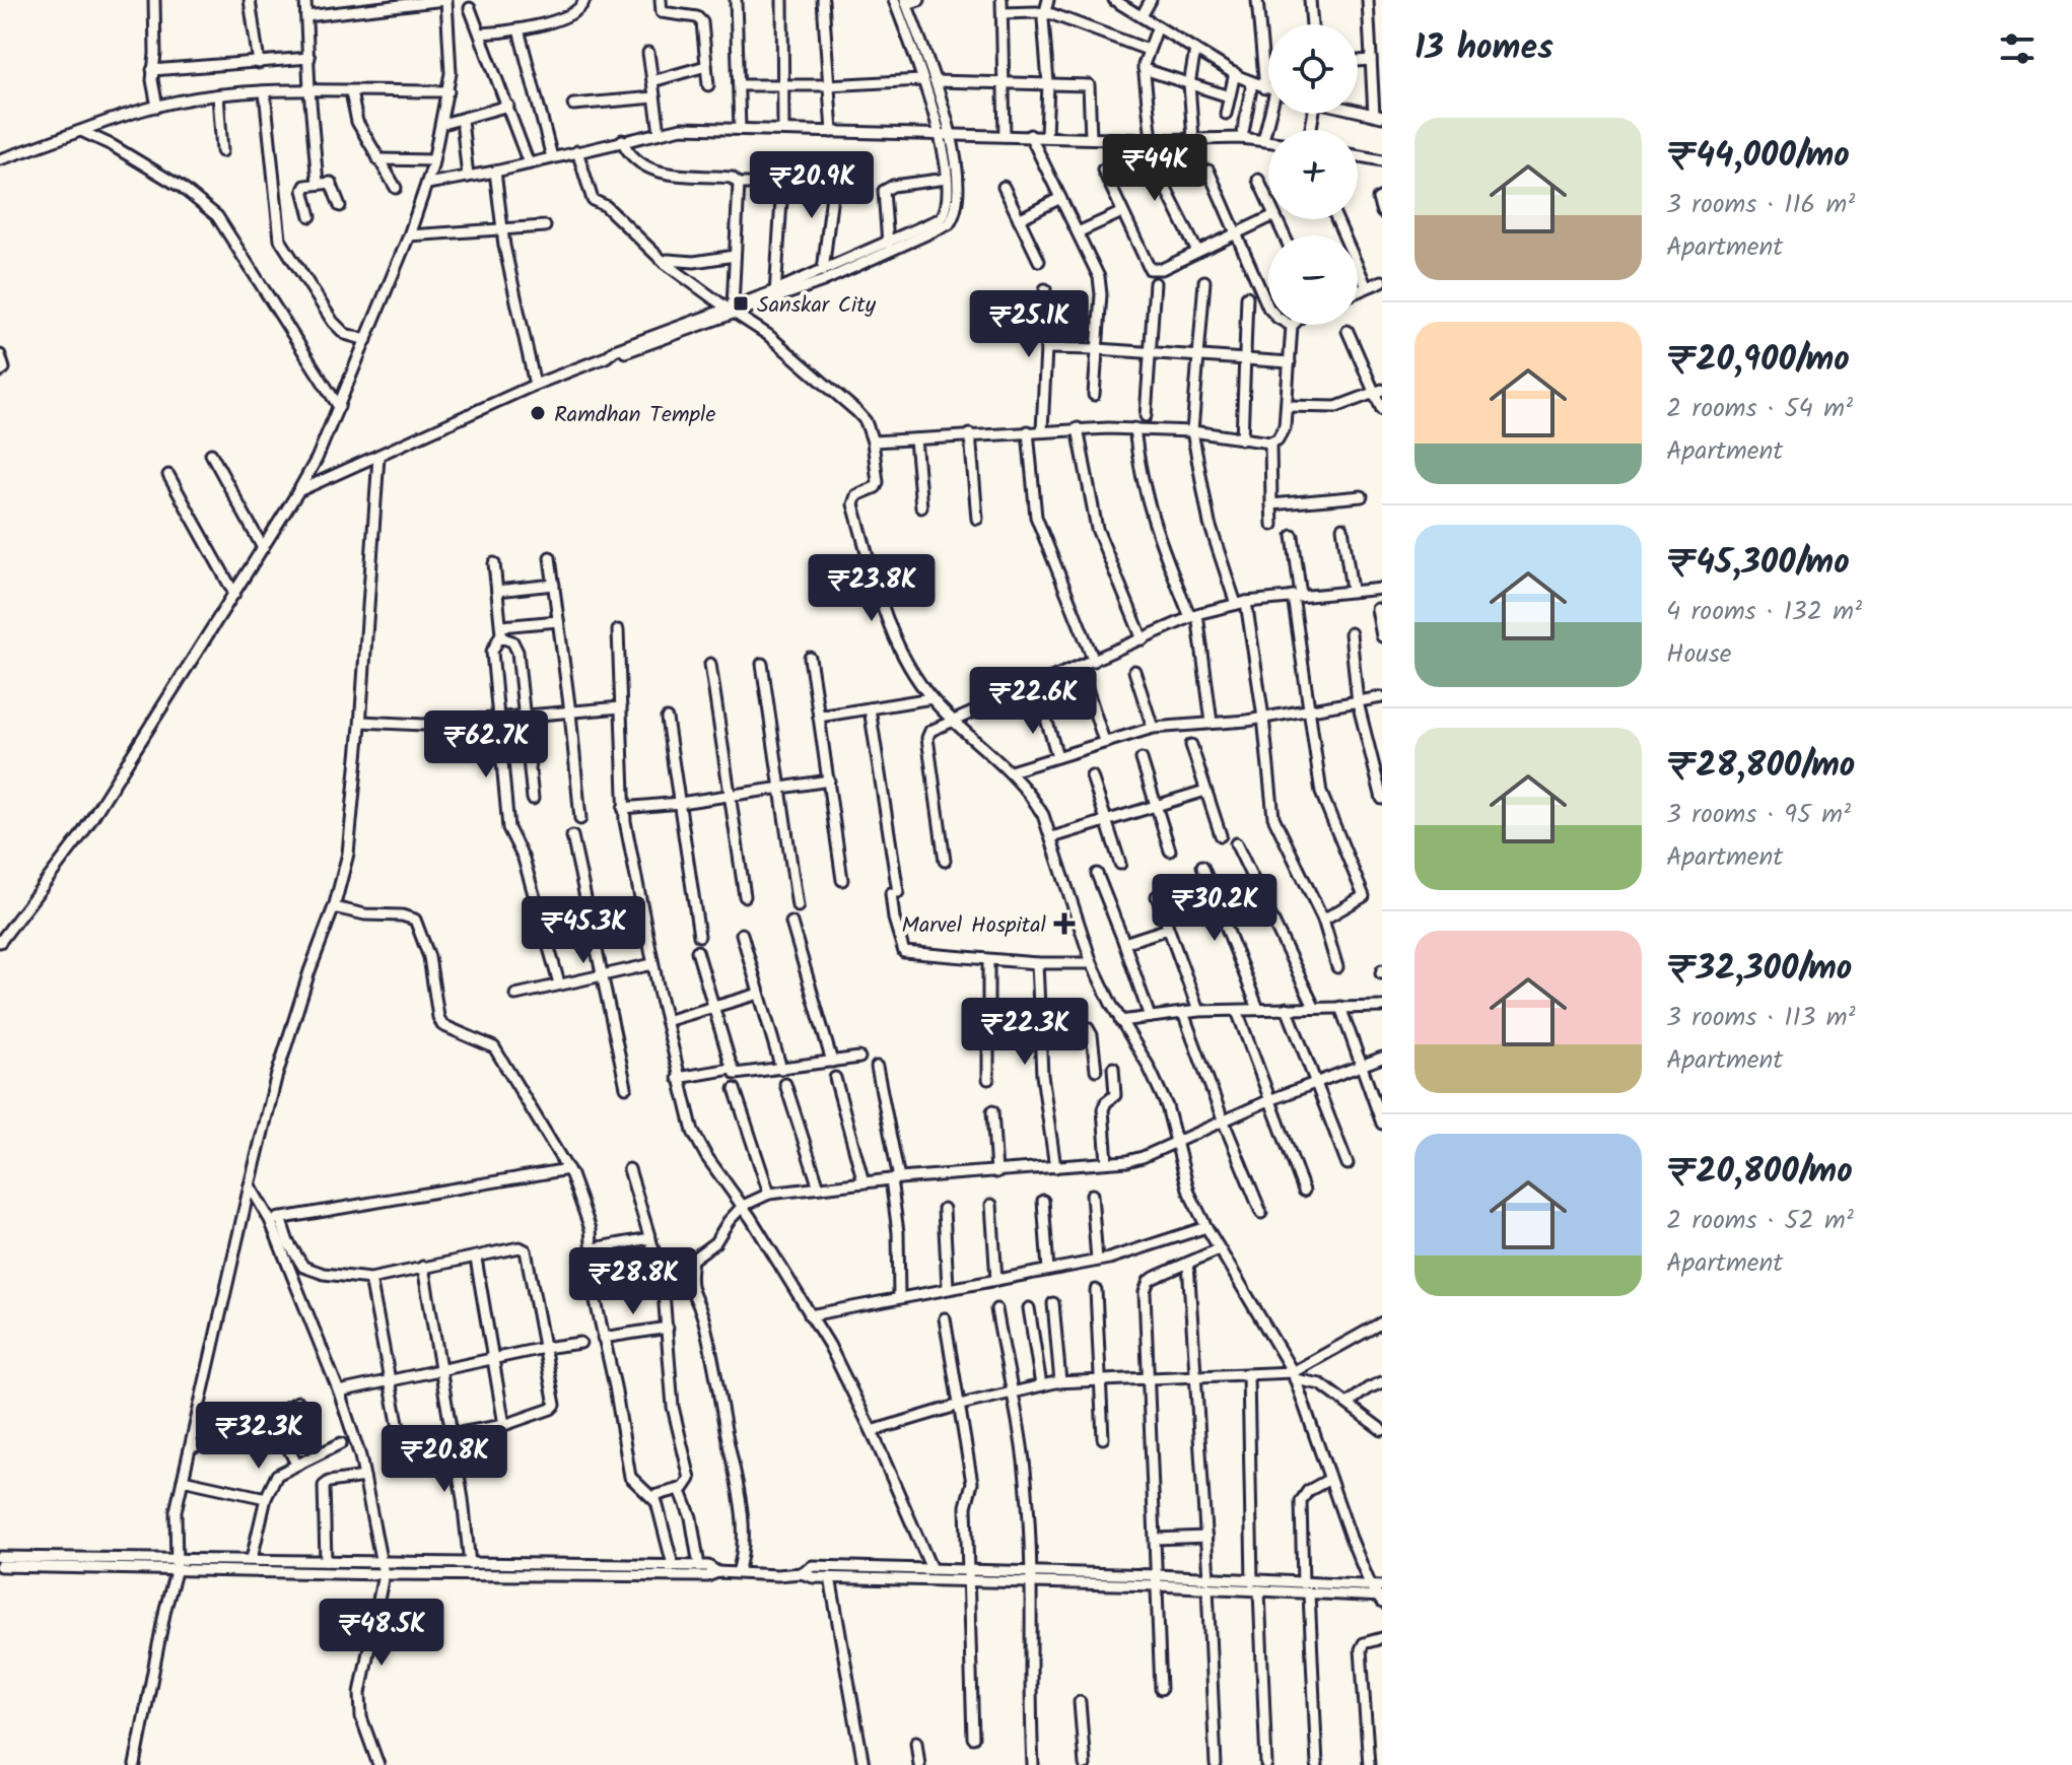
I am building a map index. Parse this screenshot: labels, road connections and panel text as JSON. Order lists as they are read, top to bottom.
{
  "places": {
    "transit": ["Sanskar City"],
    "other": ["Ramdhan Temple"],
    "health": ["Marvel Hospital"]
  },
  "page": {
    "heading": "13 homes",
    "map_buttons": ["+", "−"],
    "list": [
      {
        "name": "₹44,000/mo",
        "note": "3 rooms · 116 m² · Apartment"
      },
      {
        "name": "₹20,900/mo",
        "note": "2 rooms · 54 m² · Apartment"
      },
      {
        "name": "₹45,300/mo",
        "note": "4 rooms · 132 m² · House"
      },
      {
        "name": "₹28,800/mo",
        "note": "3 rooms · 95 m² · Apartment"
      },
      {
        "name": "₹32,300/mo",
        "note": "3 rooms · 113 m² · Apartment"
      },
      {
        "name": "₹20,800/mo",
        "note": "2 rooms · 52 m² · Apartment"
      }
    ],
    "price": [
      "₹44K",
      "₹20.9K",
      "₹25.1K",
      "₹23.8K",
      "₹22.6K",
      "₹62.7K",
      "₹30.2K",
      "₹45.3K",
      "₹22.3K",
      "₹28.8K",
      "₹32.3K",
      "₹20.8K",
      "₹48.5K"
    ]
  }
}
